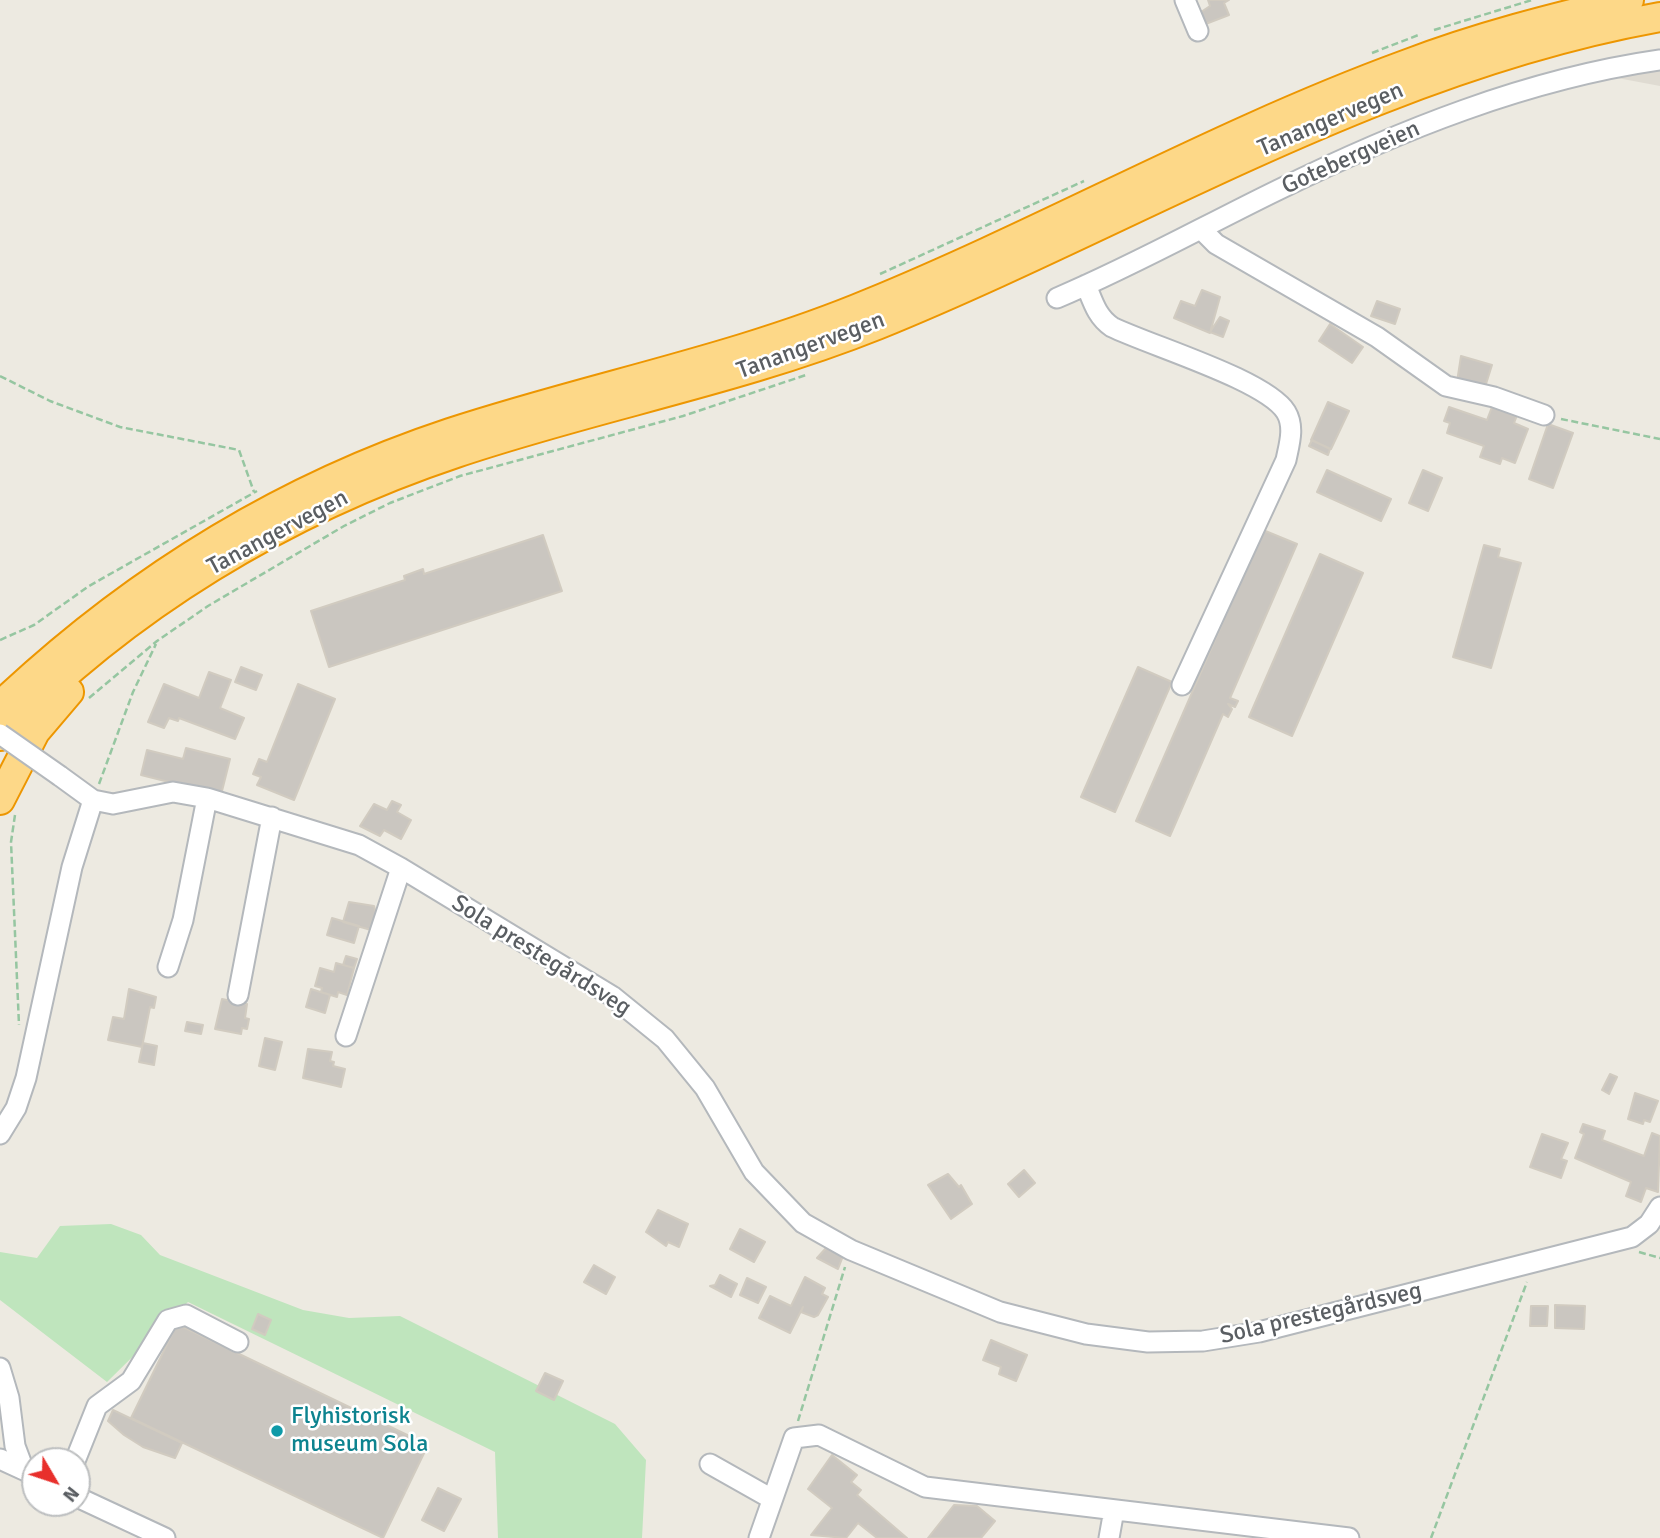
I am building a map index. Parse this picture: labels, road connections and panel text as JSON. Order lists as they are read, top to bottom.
{
  "streets": {
    "highway": ["Tanangervegen"],
    "street": ["Gotebergveien", "Sola prestegårdsveg"]
  },
  "places": ["Flyhistorisk museum Sola"],
  "north": "bottom right"
}
